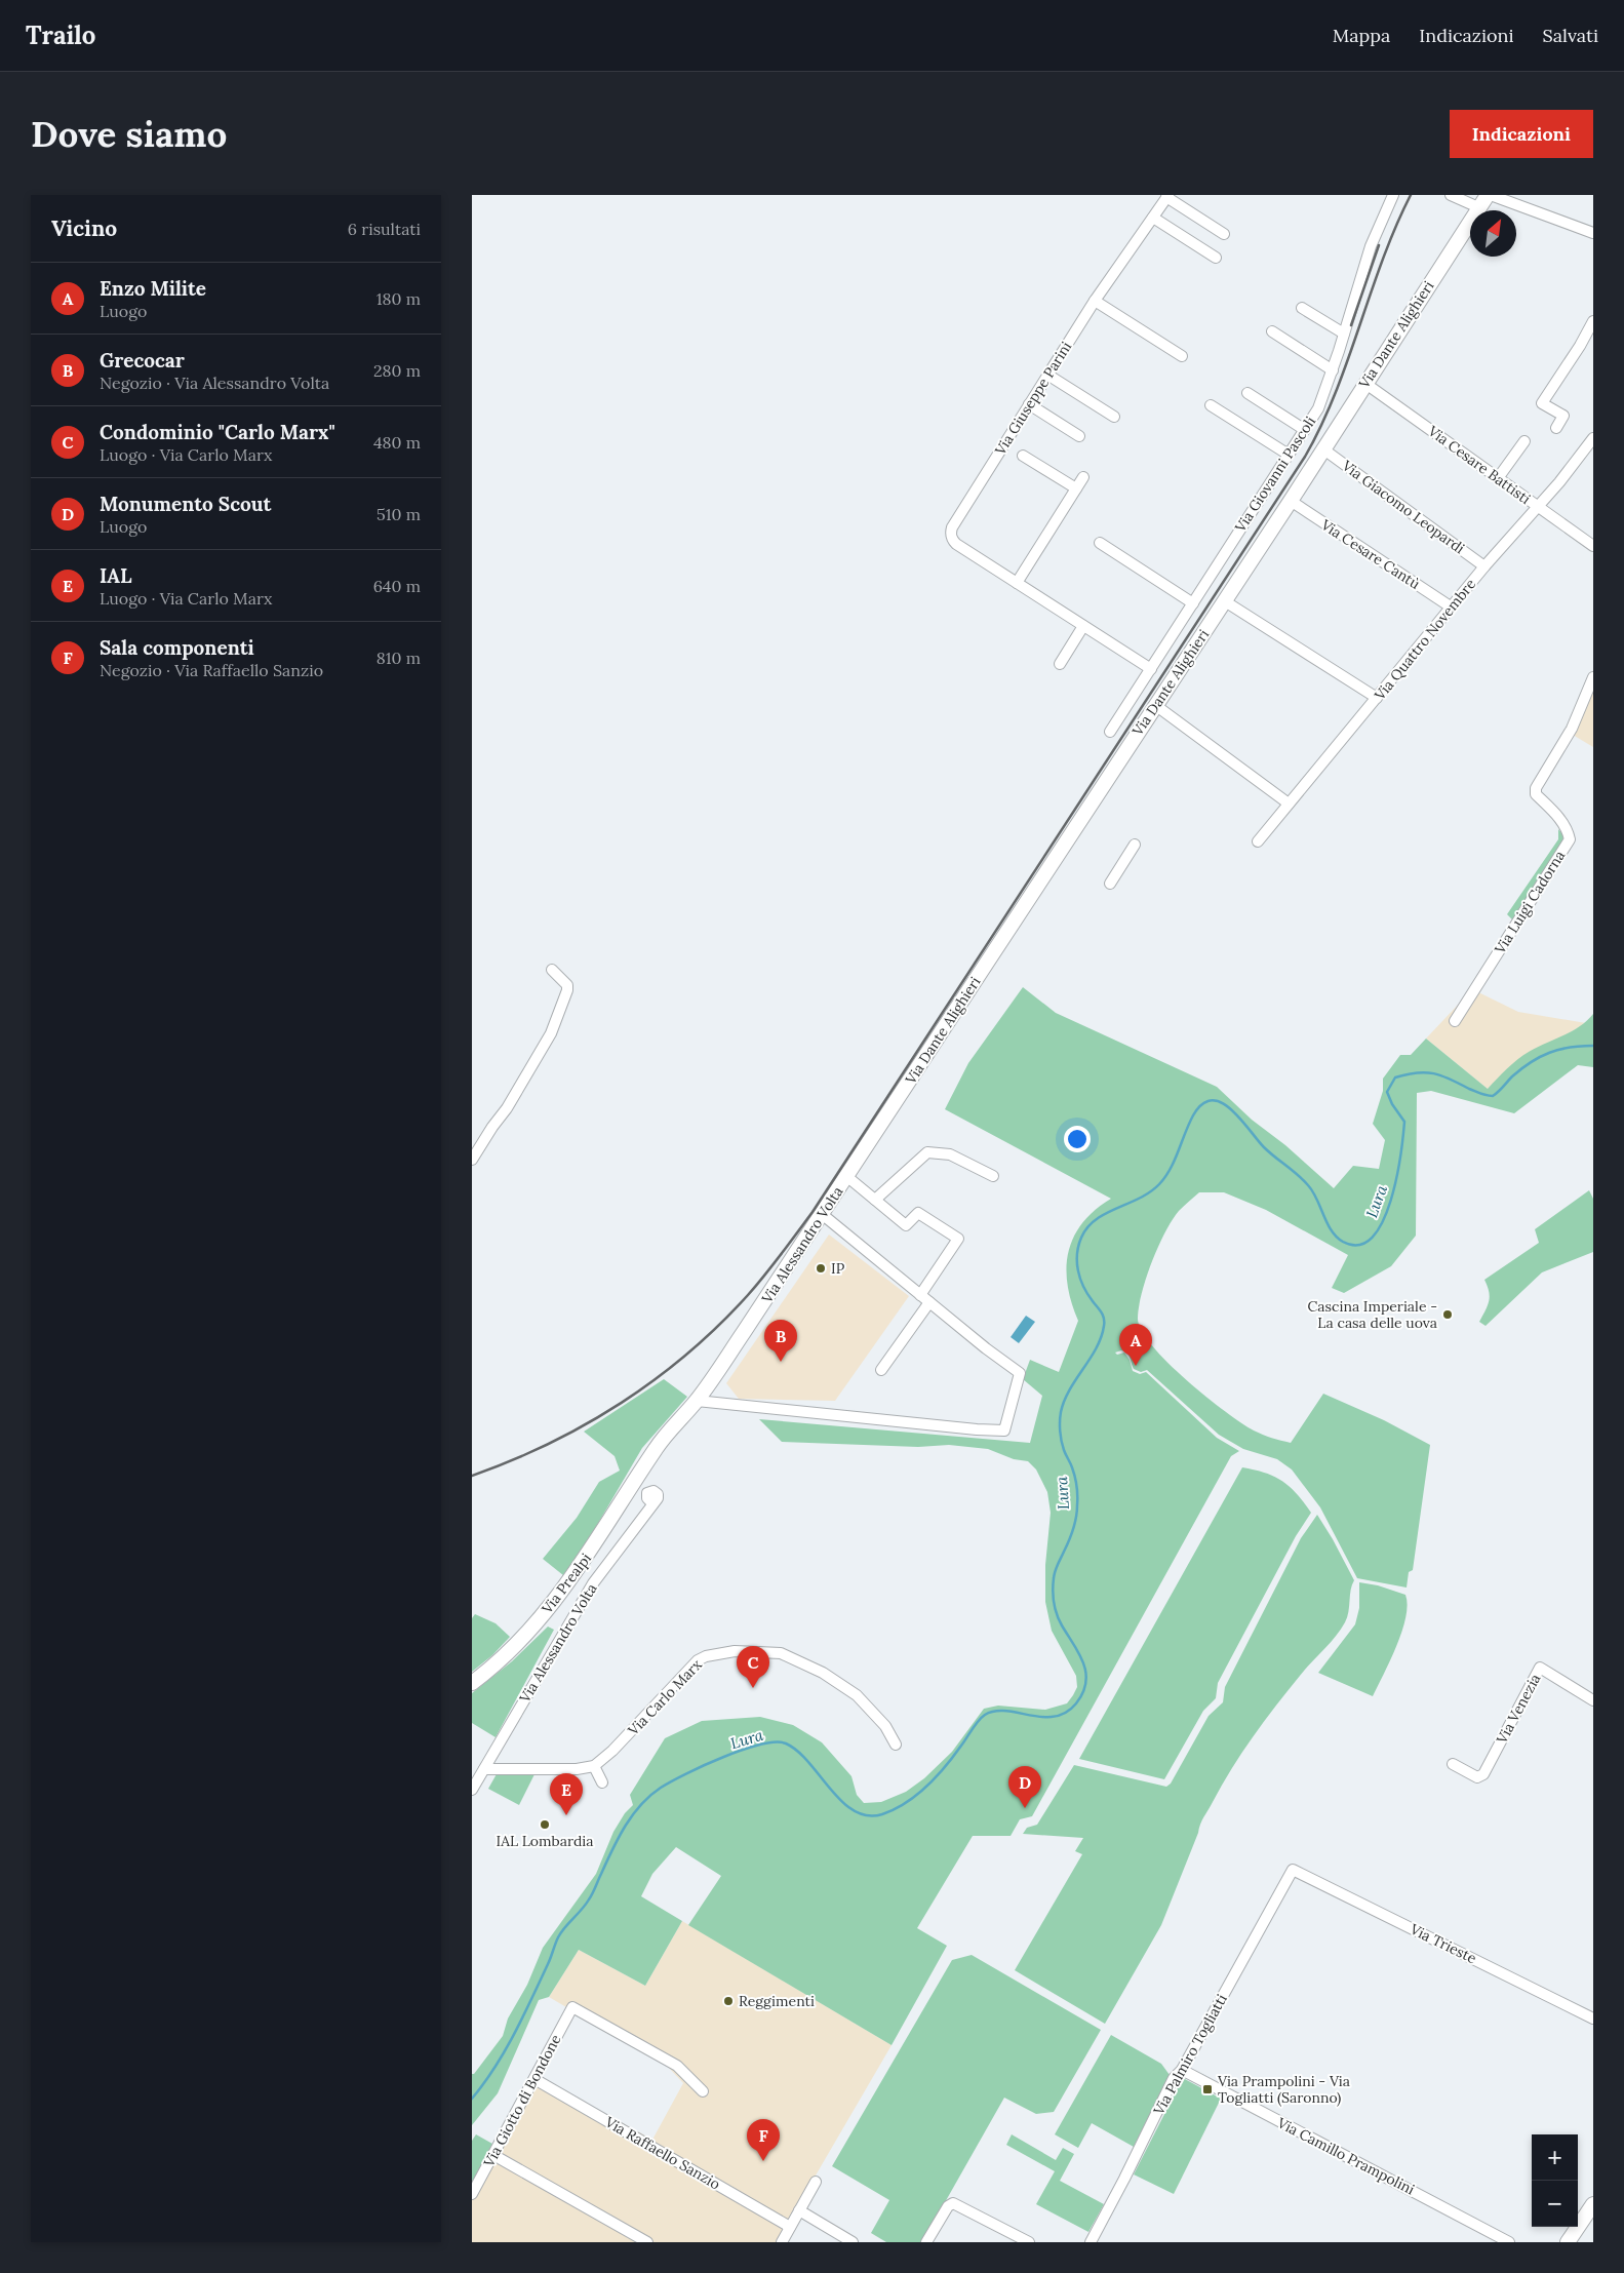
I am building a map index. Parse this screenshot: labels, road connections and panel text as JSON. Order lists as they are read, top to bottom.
{
  "streets": {
    "street": [
      "Via Dante Alighieri",
      "Via Giuseppe Parini",
      "Via Cesare Battisti",
      "Via Giovanni Pascoli",
      "Via Giacomo Leopardi",
      "Via Cesare Cantù",
      "Via Quattro Novembre",
      "Via Luigi Cadorna",
      "Via Alessandro Volta",
      "Via Prealpi",
      "Via Carlo Marx",
      "Via Venezia",
      "Via Trieste",
      "Via Palmiro Togliatti",
      "Via Giotto di Bondone",
      "Via Raffaello Sanzio",
      "Via Camillo Prampolini"
    ]
  },
  "crossings": [
    ["Via Dante Alighieri", "Via Cesare Battisti"],
    ["Via Dante Alighieri", "Via Giacomo Leopardi"],
    ["Via Dante Alighieri", "Via Cesare Cantù"],
    ["Via Dante Alighieri", "Via Alessandro Volta"],
    ["Via Giuseppe Parini", "Via Giovanni Pascoli"],
    ["Via Cesare Battisti", "Via Quattro Novembre"],
    ["Via Giacomo Leopardi", "Via Quattro Novembre"],
    ["Via Cesare Cantù", "Via Quattro Novembre"],
    ["Via Alessandro Volta", "Via Prealpi"],
    ["Via Trieste", "Via Palmiro Togliatti"],
    ["Via Palmiro Togliatti", "Via Camillo Prampolini"],
    ["Via Giotto di Bondone", "Via Raffaello Sanzio"]
  ],
  "water": ["Lura"],
  "places": {
    "other": [
      "IP",
      "Cascina Imperiale - La casa delle uova",
      "IAL Lombardia",
      "Reggimenti"
    ],
    "transit": ["Via Prampolini - Via Togliatti (Saronno)"]
  },
  "north": "top right",
  "page": {
    "header": "Trailo",
    "nav": ["Mappa", "Indicazioni", "Salvati"],
    "buttons": "Indicazioni",
    "title": "Dove siamo",
    "heading": ["Vicino", "6 risultati"],
    "list": [
      {
        "mark": "A",
        "name": "Enzo Milite",
        "note": "Luogo",
        "value": "180 m"
      },
      {
        "mark": "B",
        "name": "Grecocar",
        "note": "Negozio · Via Alessandro Volta",
        "value": "280 m"
      },
      {
        "mark": "C",
        "name": "Condominio \"Carlo Marx\"",
        "note": "Luogo · Via Carlo Marx",
        "value": "480 m"
      },
      {
        "mark": "D",
        "name": "Monumento Scout",
        "note": "Luogo",
        "value": "510 m"
      },
      {
        "mark": "E",
        "name": "IAL",
        "note": "Luogo · Via Carlo Marx",
        "value": "640 m"
      },
      {
        "mark": "F",
        "name": "Sala componenti",
        "note": "Negozio · Via Raffaello Sanzio",
        "value": "810 m"
      }
    ],
    "pins": [
      "B",
      "A",
      "C",
      "D",
      "E",
      "F"
    ],
    "map_buttons": ["+", "−"]
  }
}
